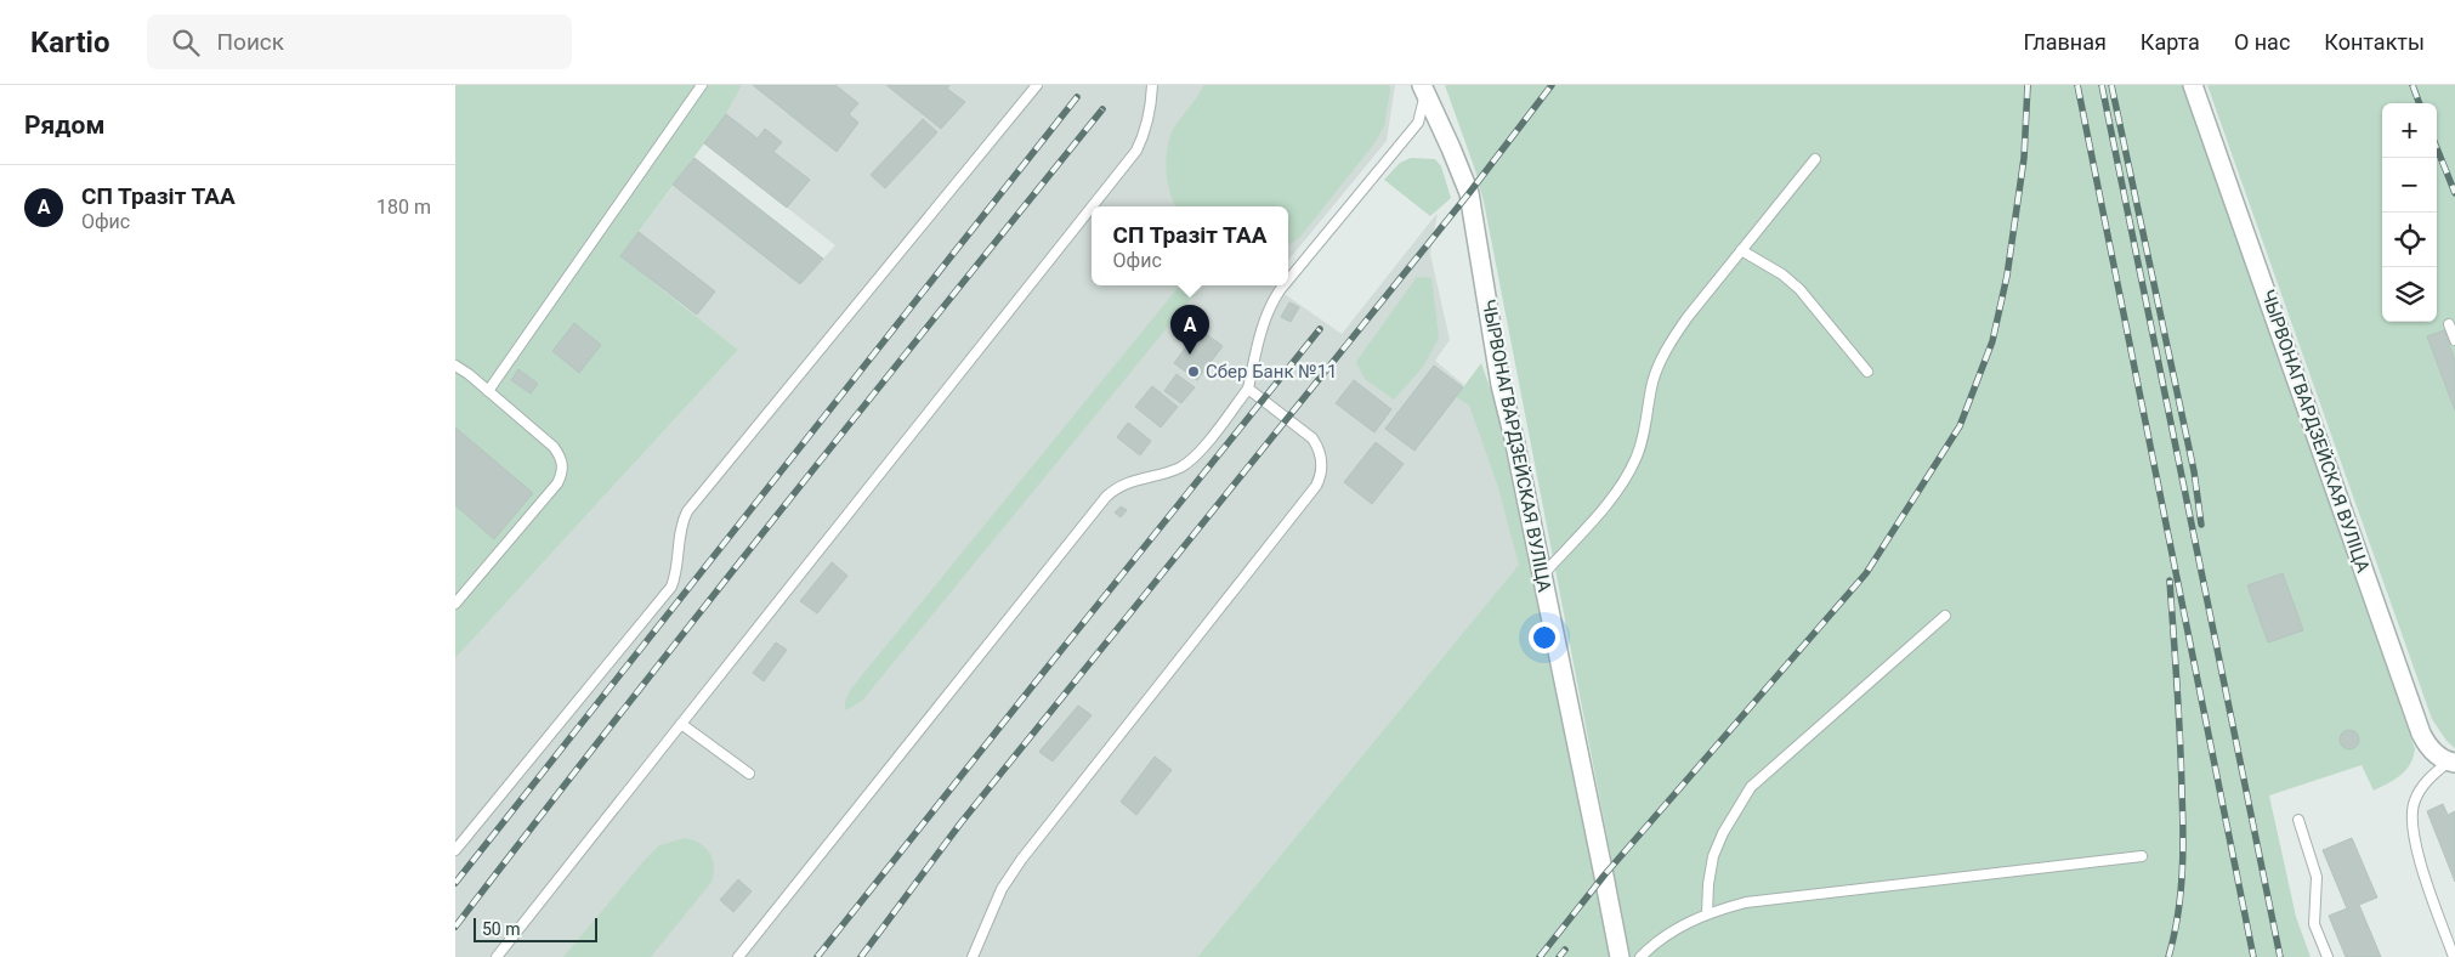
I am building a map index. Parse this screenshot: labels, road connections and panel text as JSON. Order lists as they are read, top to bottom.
{
  "streets": {
    "street": ["ЧЫРВОНАГВАРДЗЕЙСКАЯ ВУЛІЦА"]
  },
  "places": ["Сбер Банк №11"],
  "scale_bar": "50 m",
  "page": {
    "header": "Kartio",
    "search": "Поиск",
    "nav": [
      "Главная",
      "Карта",
      "О нас",
      "Контакты"
    ],
    "heading": "Рядом",
    "map_buttons": ["+", "−"],
    "list": [
      {
        "mark": "A",
        "name": "СП Тразіт ТАА",
        "note": "Офис",
        "value": "180 m"
      }
    ],
    "popup": ["СП Тразіт ТАА", "Офис"],
    "pins": "A",
    "scale": "50 m"
  }
}
